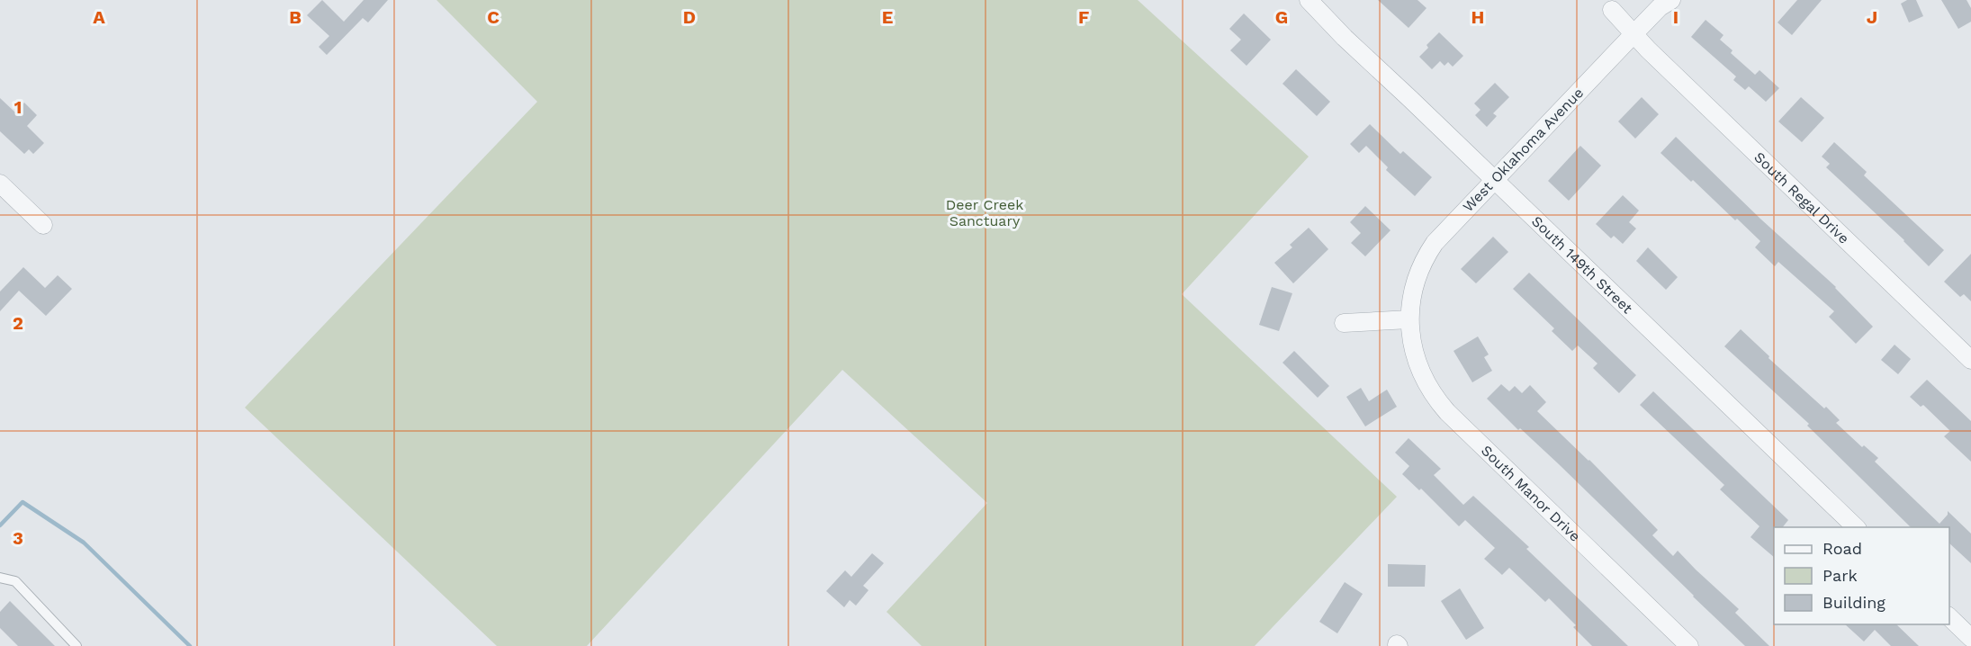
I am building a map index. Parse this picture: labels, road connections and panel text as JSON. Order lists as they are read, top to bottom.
{
  "streets": {
    "street": [
      "West Oklahoma Avenue",
      "South Regal Drive",
      "South 149th Street",
      "South Manor Drive"
    ]
  },
  "crossings": [
    ["West Oklahoma Avenue", "South Regal Drive"],
    ["West Oklahoma Avenue", "South 149th Street"],
    ["West Oklahoma Avenue", "South Manor Drive"]
  ],
  "parks": ["Deer Creek Sanctuary"],
  "legend": ["Road", "Park", "Building"],
  "grid": {
    "columns": [
      "A",
      "B",
      "C",
      "D",
      "E",
      "F",
      "G",
      "H",
      "I",
      "J"
    ],
    "rows": ["1", "2", "3"]
  }
}
